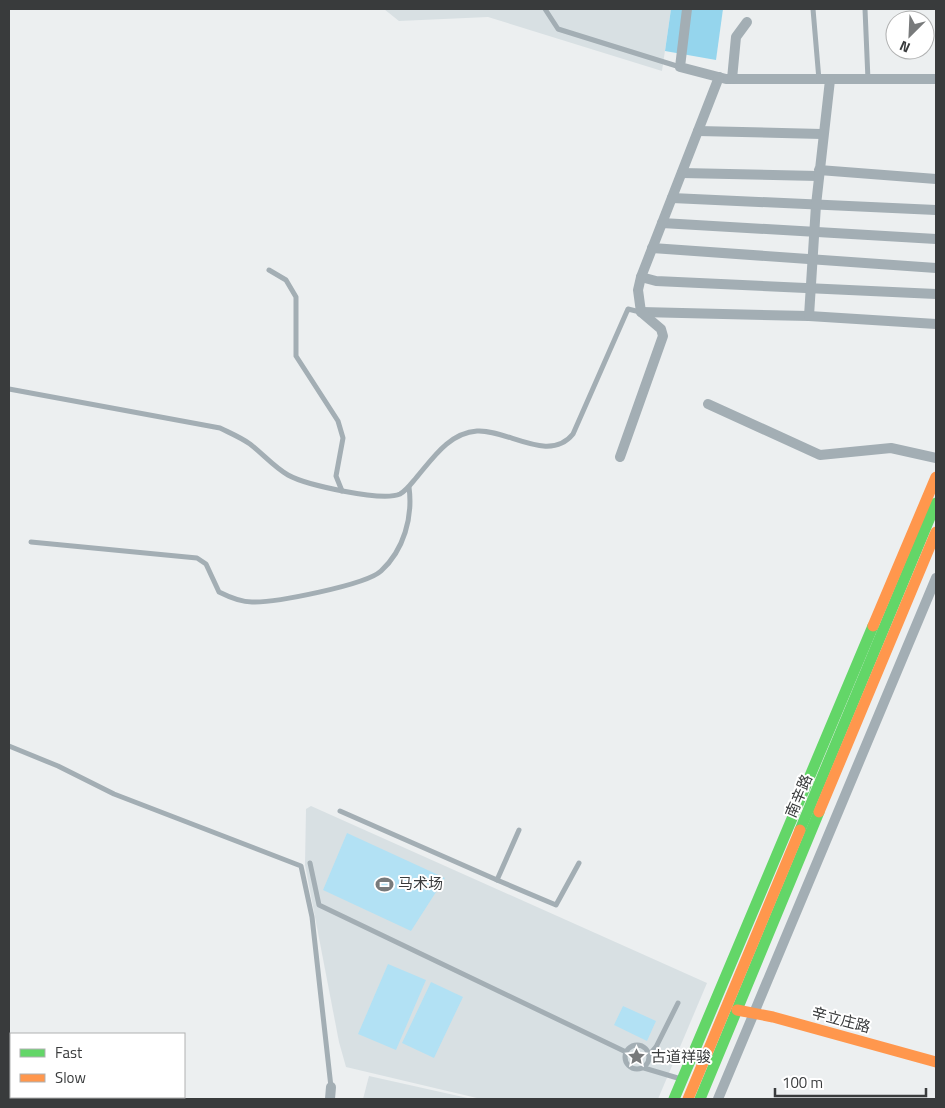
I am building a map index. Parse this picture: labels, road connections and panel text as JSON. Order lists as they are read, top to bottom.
{
  "streets": {
    "main road": ["南辛路", "辛立庄路"]
  },
  "crossings": [
    ["南辛路", "辛立庄路"]
  ],
  "places": {
    "sports": ["马术场"],
    "place": ["古道祥骏"]
  },
  "legend": ["Fast", "Slow"],
  "scale_bar": "100 m",
  "north": "bottom left"
}
